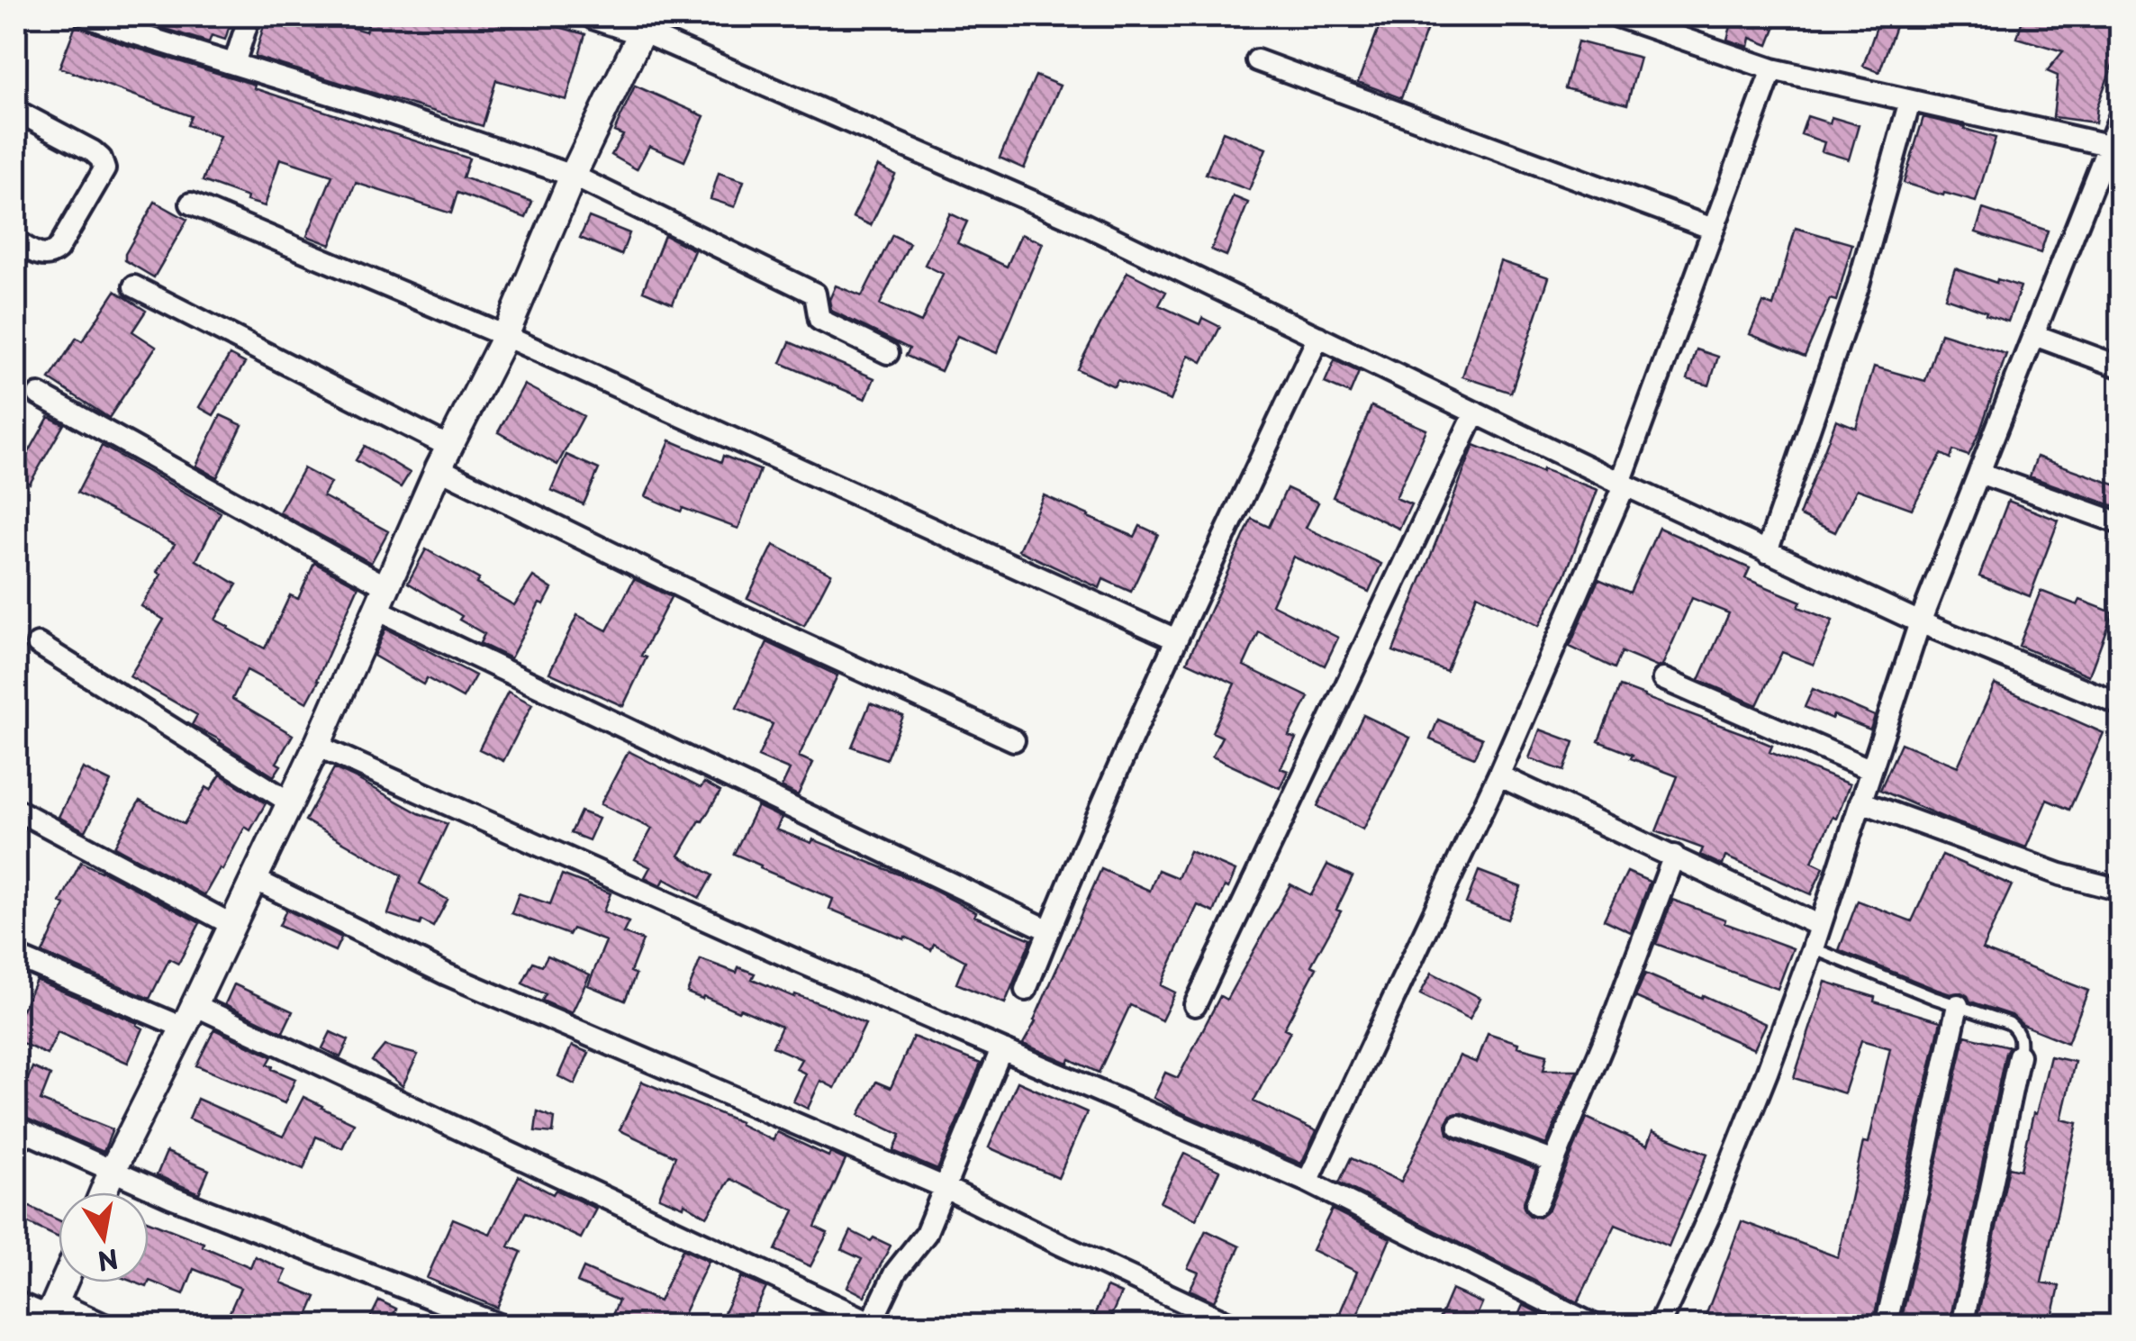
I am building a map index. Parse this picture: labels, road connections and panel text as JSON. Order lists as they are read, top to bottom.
{
  "north": "bottom"
}
